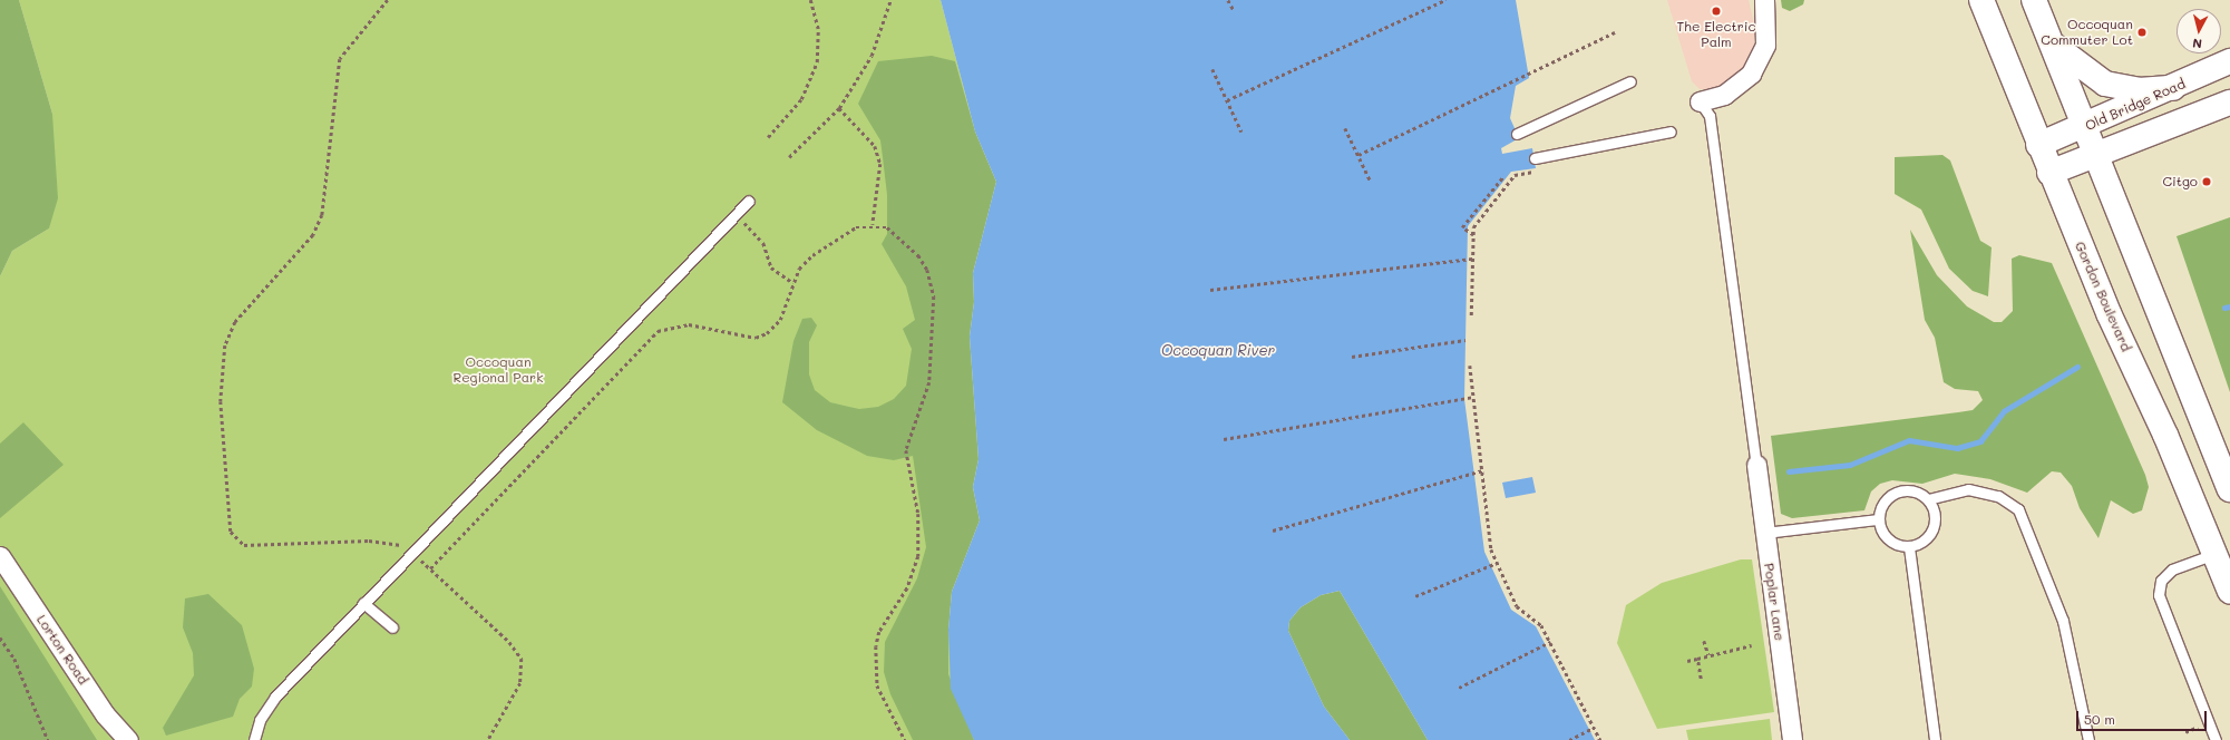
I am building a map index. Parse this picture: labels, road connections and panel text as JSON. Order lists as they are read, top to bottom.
{
  "streets": {
    "main road": ["Old Bridge Road", "Gordon Boulevard"],
    "street": ["Poplar Lane", "Lorton Road"]
  },
  "crossings": [
    ["Old Bridge Road", "Gordon Boulevard"]
  ],
  "water": ["Occoquan River"],
  "parks": ["Occoquan Regional Park"],
  "places": ["The Electric Palm", "Occoquan Commuter Lot", "Citgo"],
  "scale_bar": "50 m",
  "north": "bottom"
}
